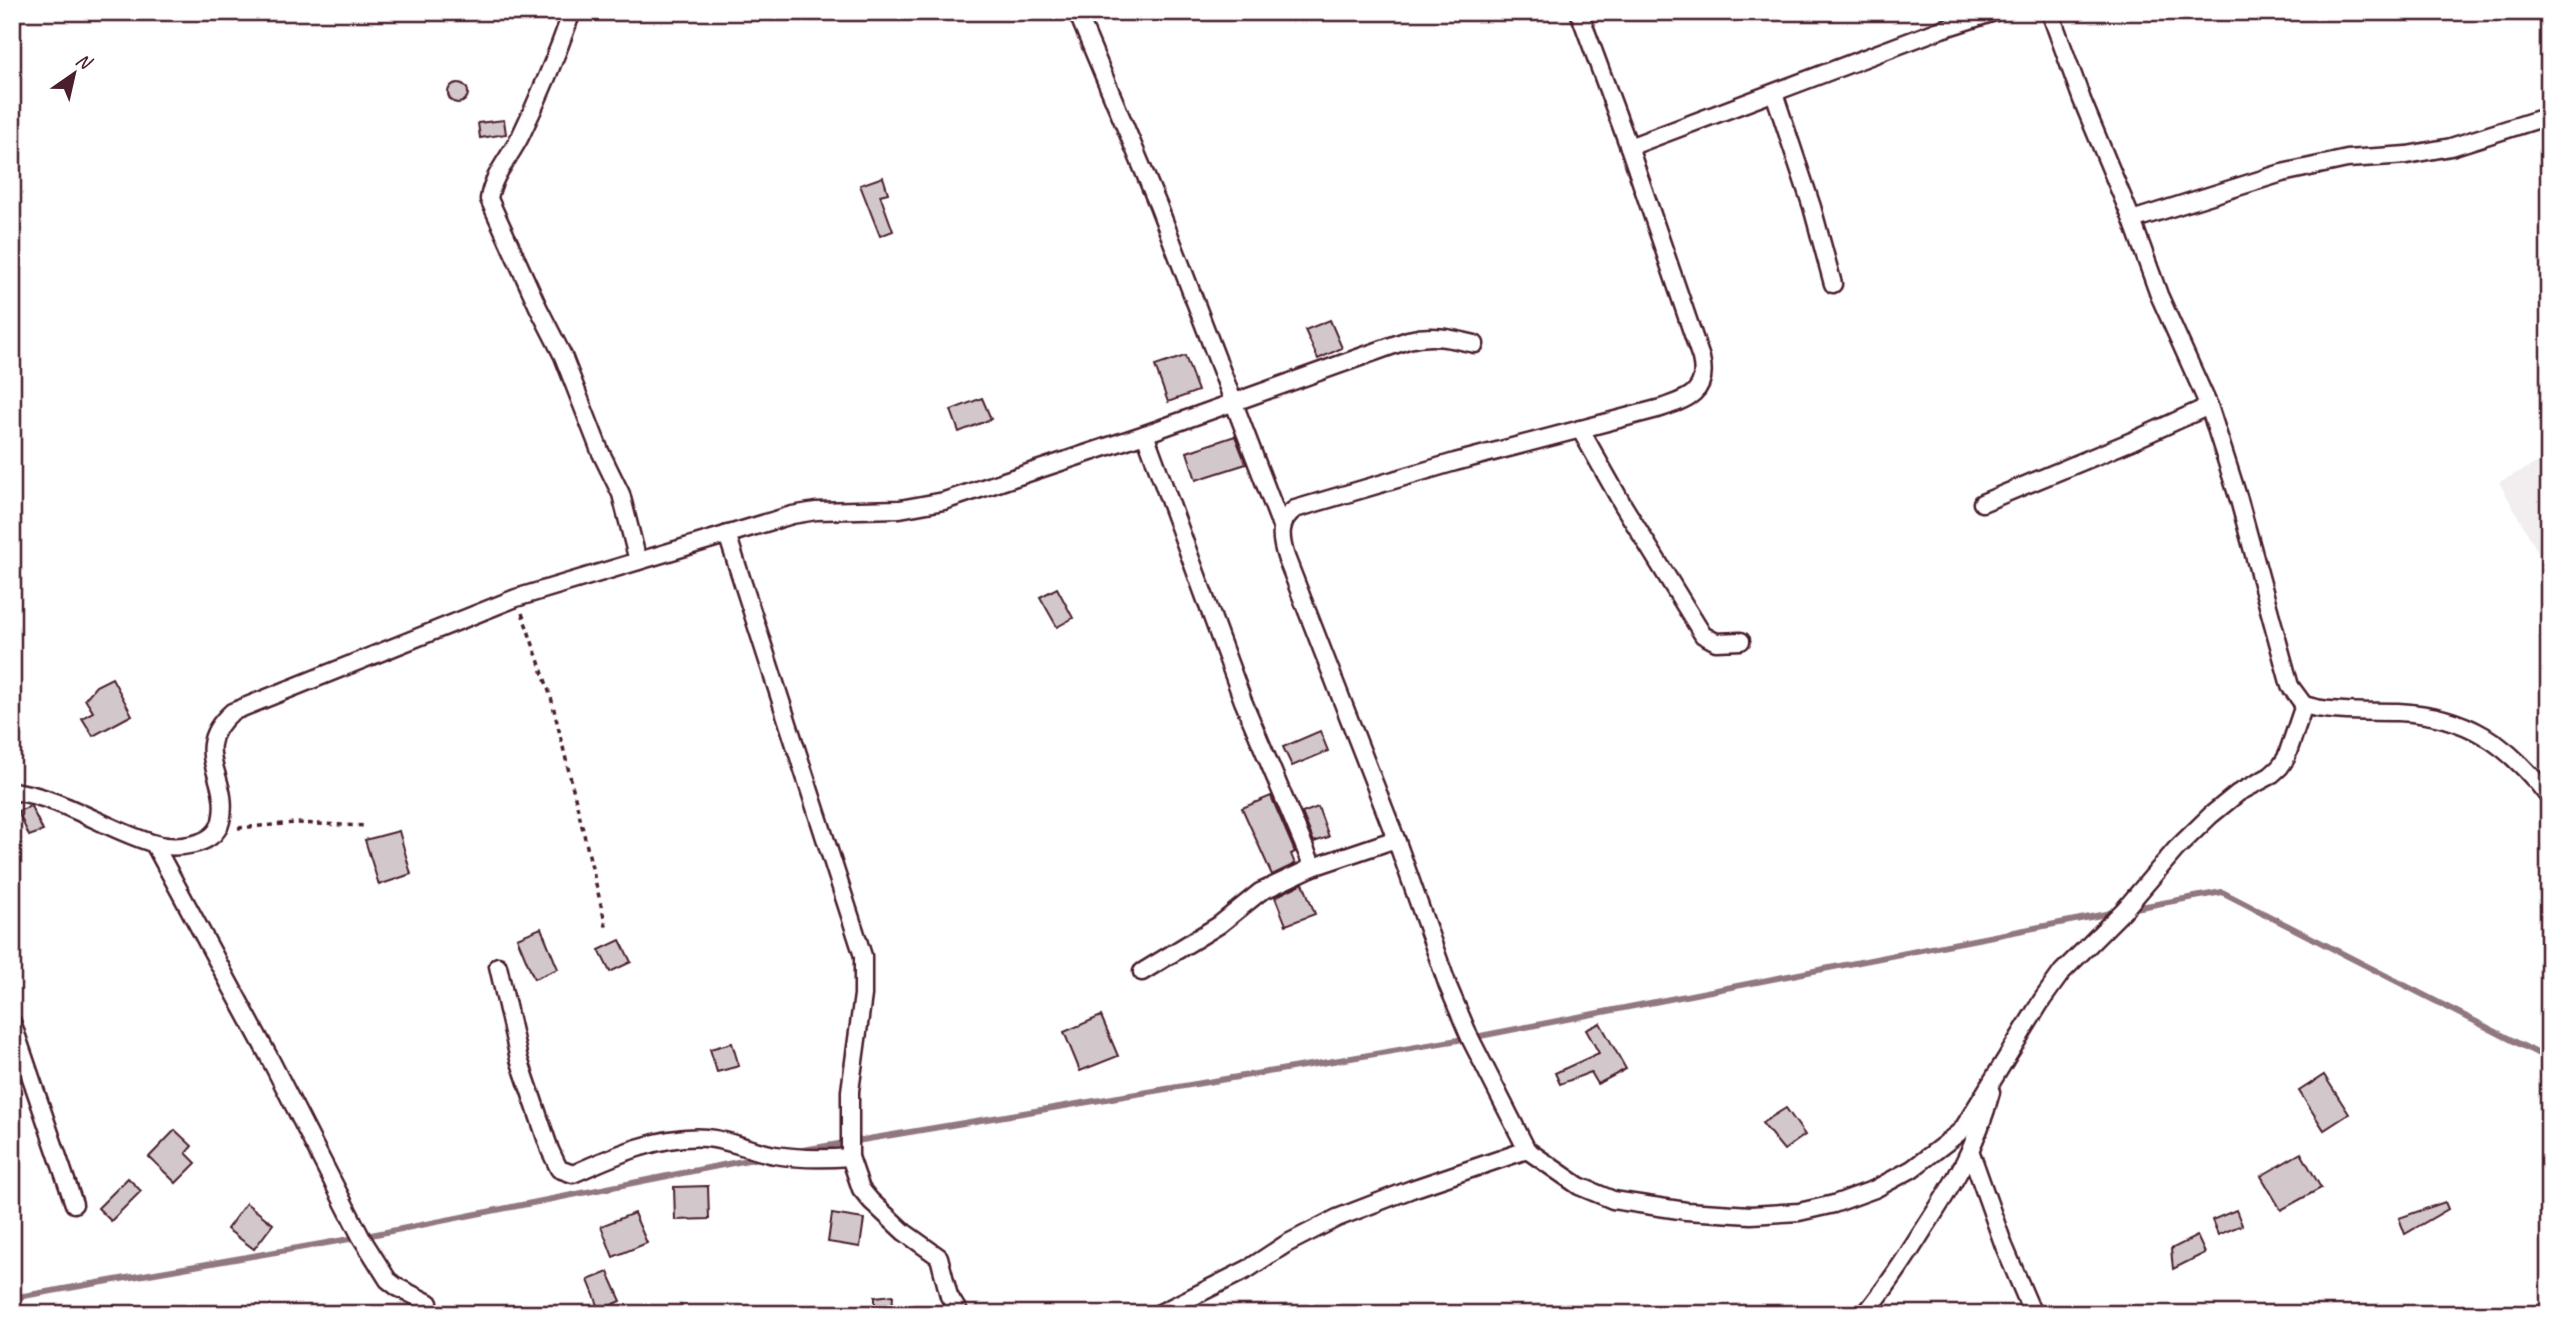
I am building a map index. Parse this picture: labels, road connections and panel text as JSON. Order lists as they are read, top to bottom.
{
  "north": "top right"
}
